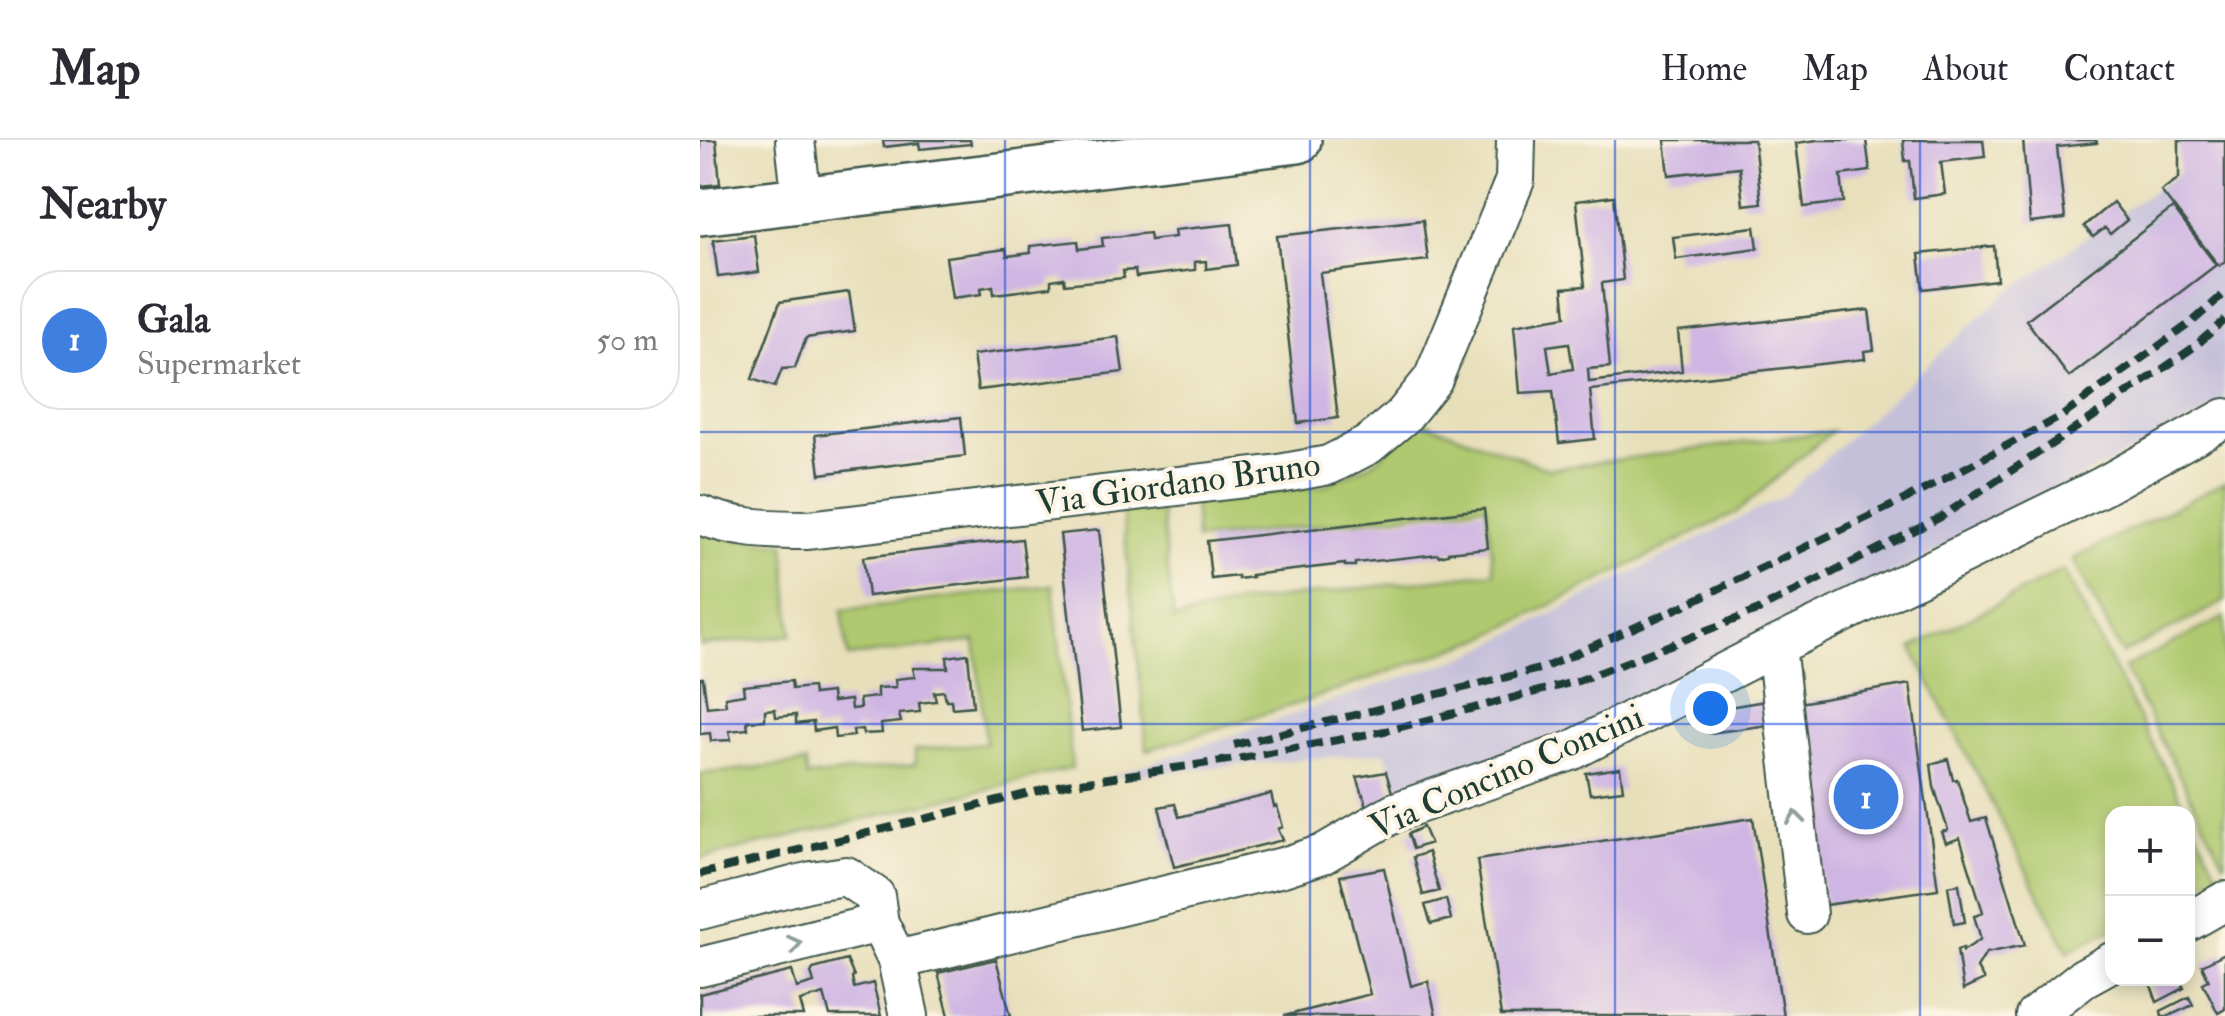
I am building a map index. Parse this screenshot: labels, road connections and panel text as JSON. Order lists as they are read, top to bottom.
{
  "streets": {
    "street": ["Via Giordano Bruno", "Via Concino Concini"]
  },
  "page": {
    "header": "Map",
    "nav": [
      "Home",
      "Map",
      "About",
      "Contact"
    ],
    "heading": "Nearby",
    "list": [
      {
        "mark": "1",
        "name": "Gala",
        "note": "Supermarket",
        "value": "50 m"
      }
    ],
    "pins": "1",
    "map_buttons": ["+", "−"]
  }
}
